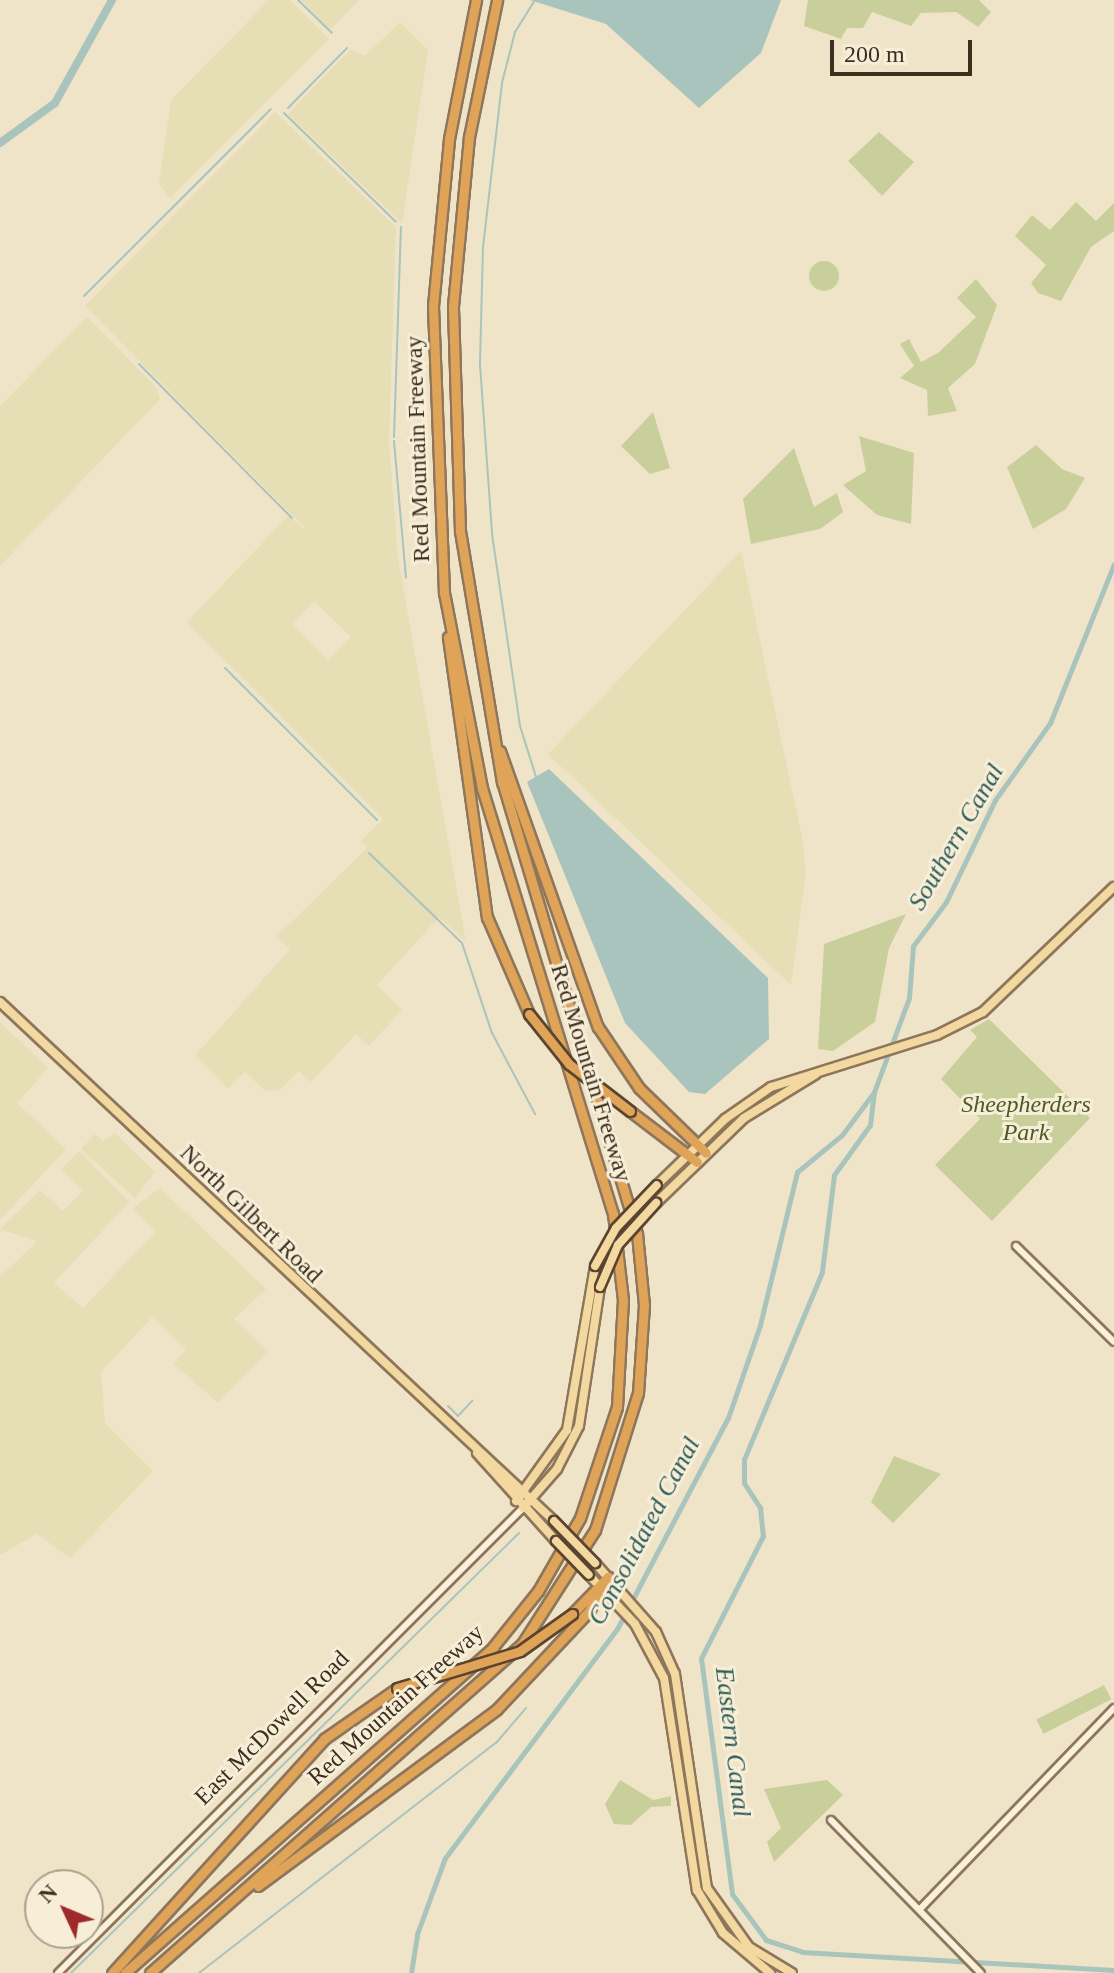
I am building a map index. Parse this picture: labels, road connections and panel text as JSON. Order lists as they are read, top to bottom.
{
  "streets": {
    "highway": ["Red Mountain Freeway"],
    "main road": ["North Gilbert Road", "East McDowell Road"]
  },
  "crossings": [
    ["North Gilbert Road", "East McDowell Road"]
  ],
  "water": ["Southern Canal", "Consolidated Canal", "Eastern Canal"],
  "parks": ["Sheepherders Park"],
  "scale_bar": "200 m",
  "north": "top left"
}
